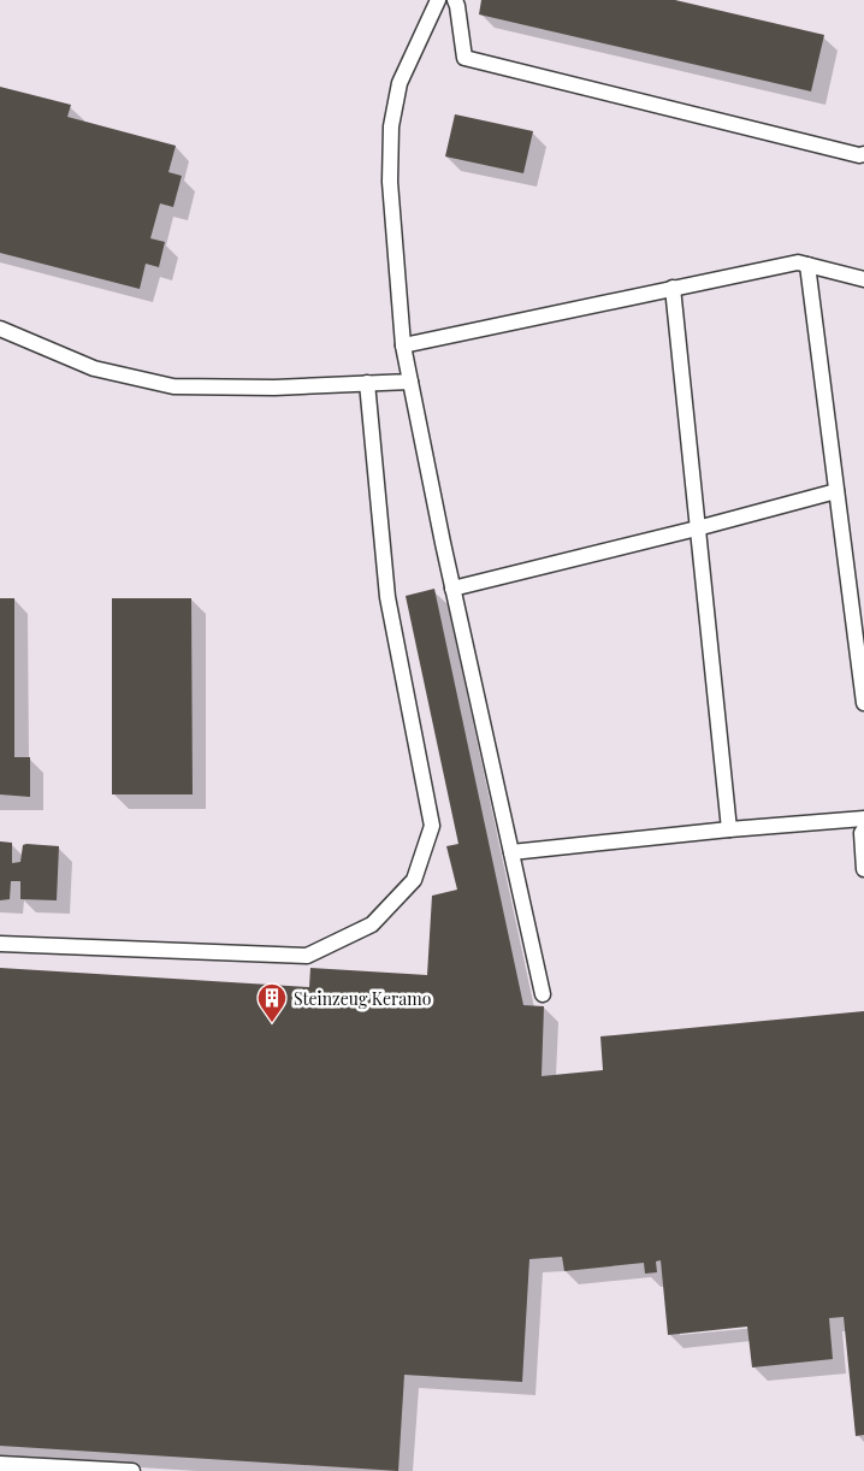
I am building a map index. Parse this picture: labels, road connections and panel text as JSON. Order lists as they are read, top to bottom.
{
  "places": {
    "building": ["Steinzeug Keramo"]
  }
}
